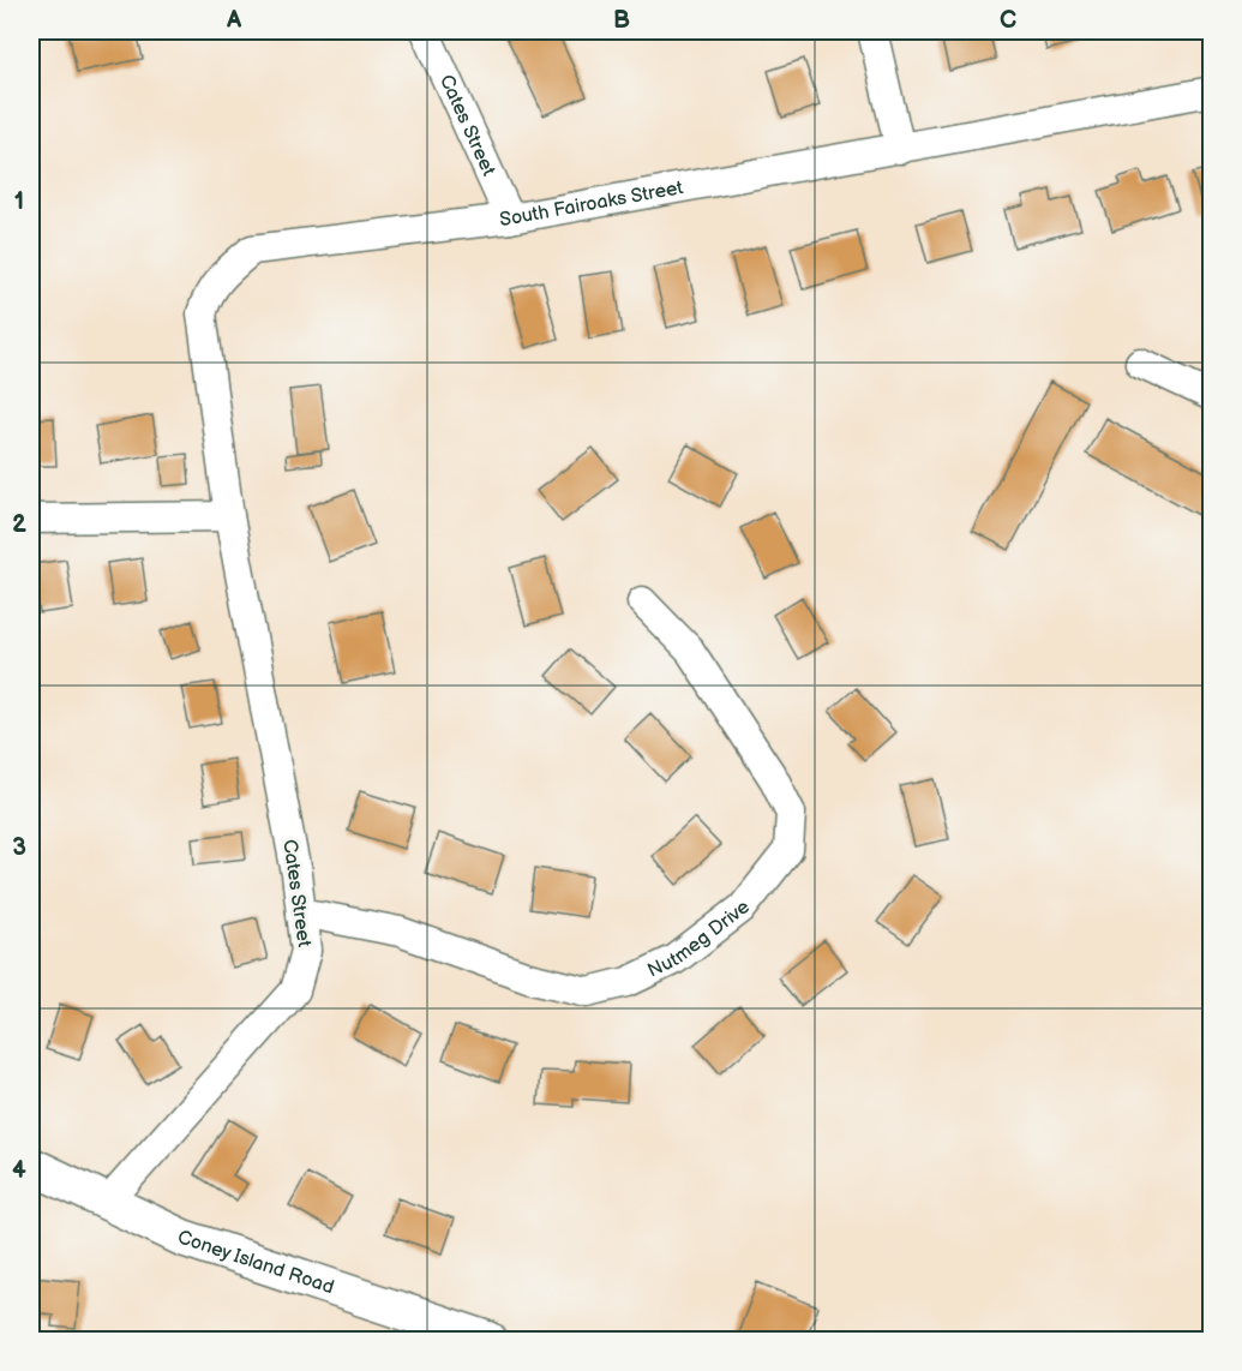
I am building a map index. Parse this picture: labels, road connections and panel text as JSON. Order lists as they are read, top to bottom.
{
  "streets": {
    "street": [
      "Cates Street",
      "South Fairoaks Street",
      "Nutmeg Drive",
      "Coney Island Road"
    ]
  },
  "crossings": [
    ["Cates Street", "South Fairoaks Street"],
    ["Cates Street", "Nutmeg Drive"],
    ["Cates Street", "Coney Island Road"]
  ],
  "grid": {
    "columns": ["A", "B", "C"],
    "rows": [
      "1",
      "2",
      "3",
      "4"
    ]
  }
}
